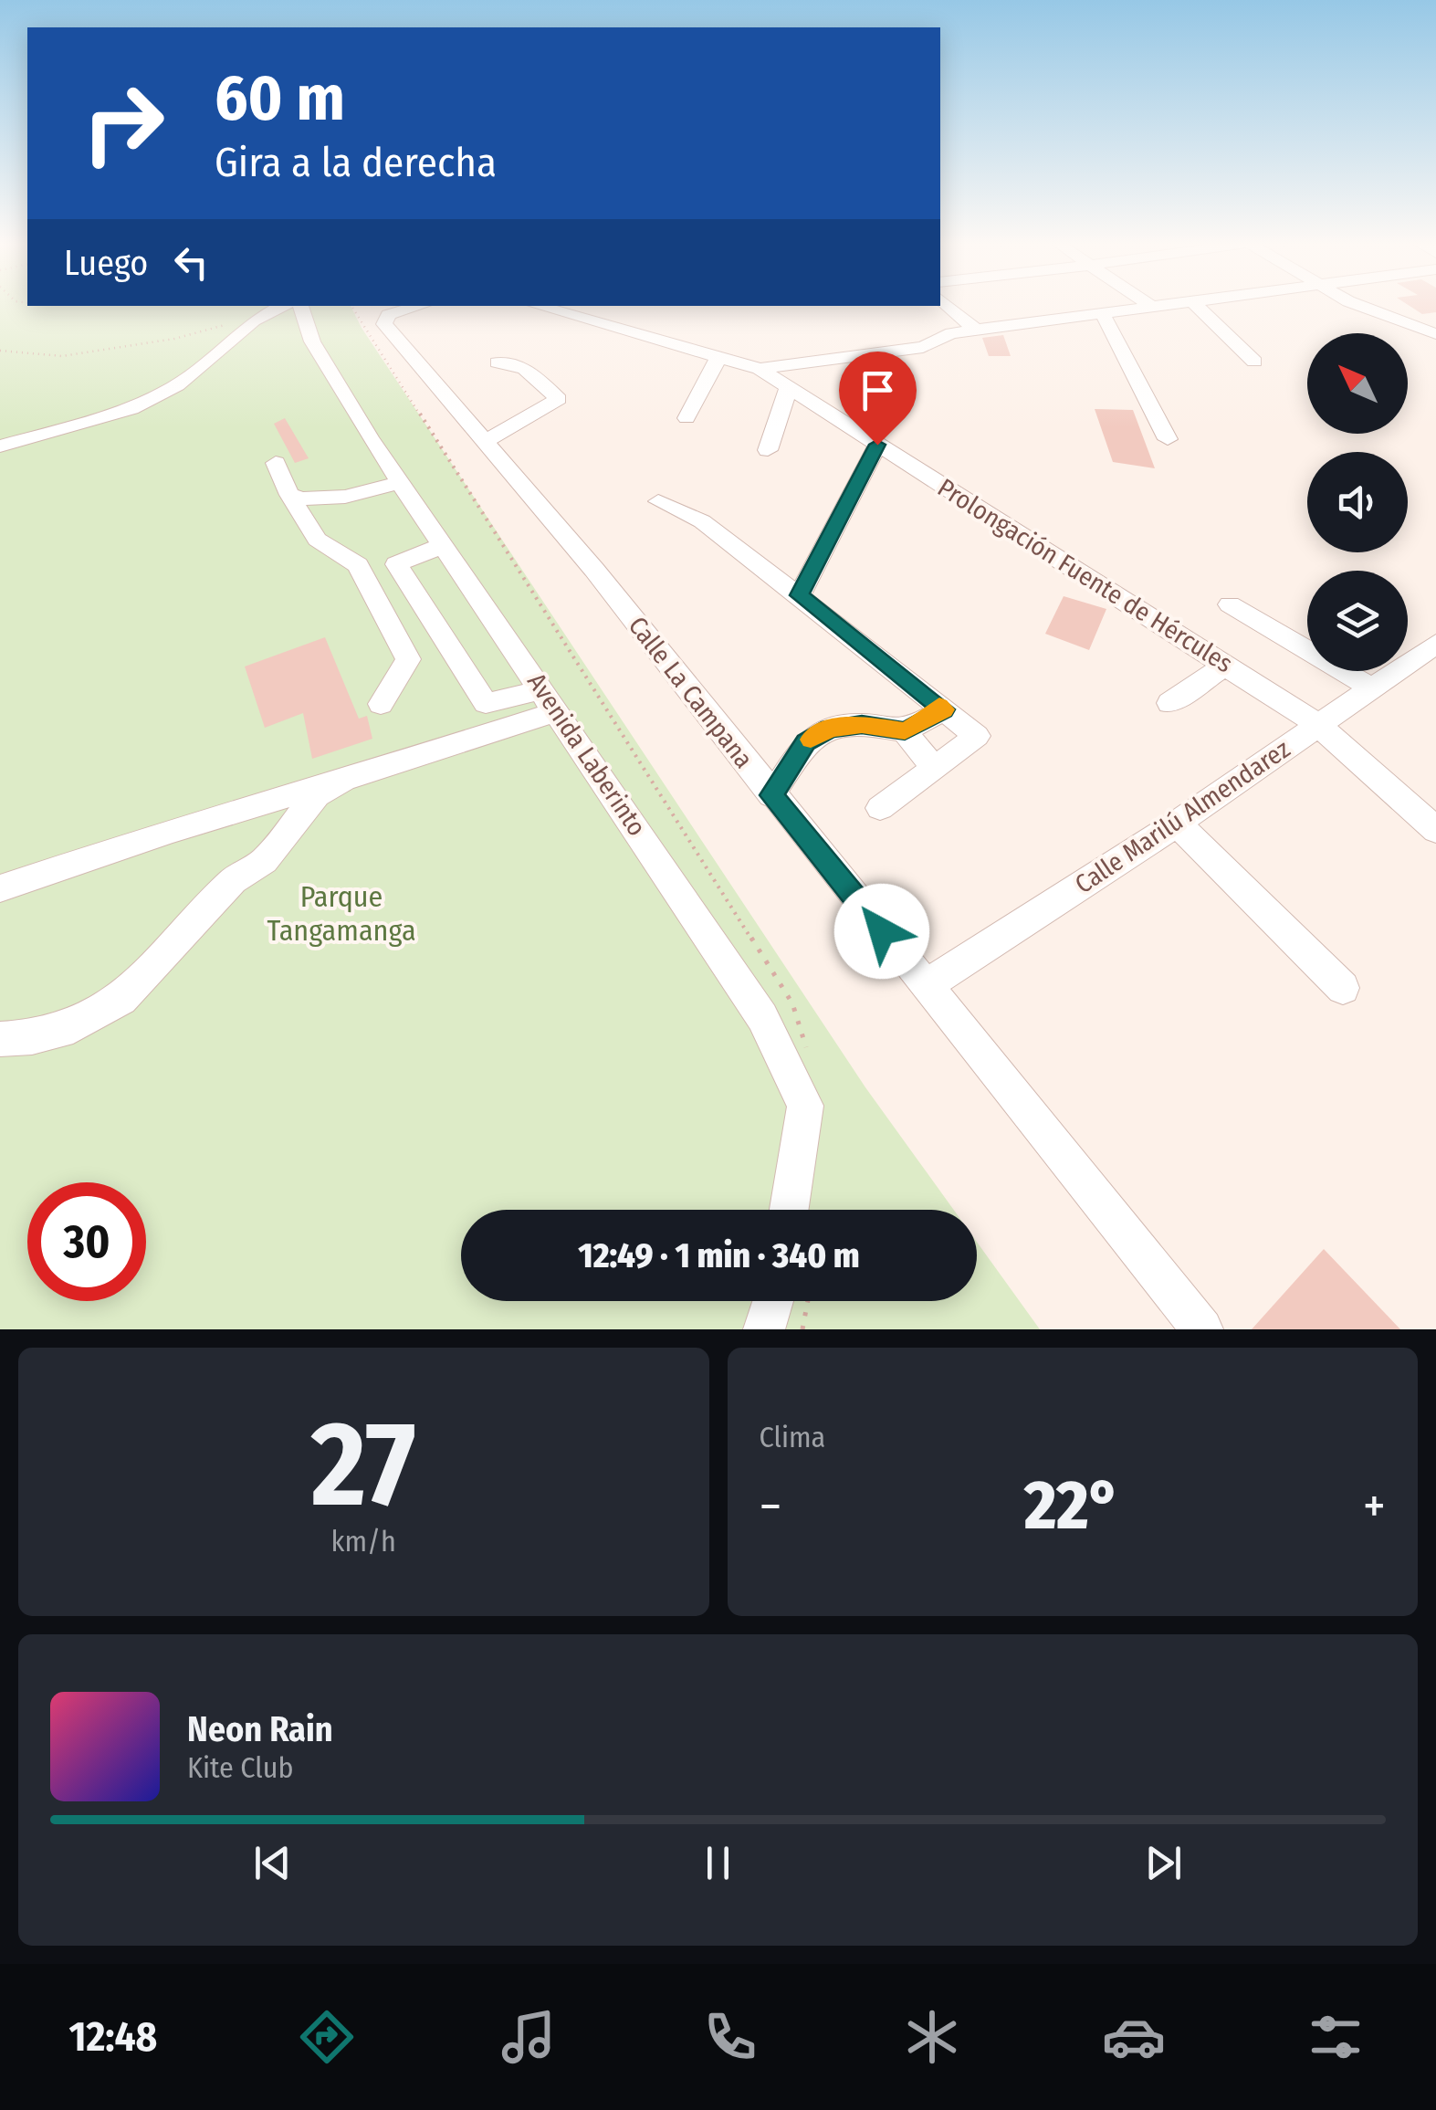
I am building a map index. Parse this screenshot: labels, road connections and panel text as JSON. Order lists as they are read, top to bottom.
{
  "streets": {
    "street": [
      "Prolongación Fuente de Hércules",
      "Calle La Campana",
      "Avenida Laberinto",
      "Calle Marilú Almendarez"
    ]
  },
  "crossings": [
    ["Prolongación Fuente de Hércules", "Calle Marilú Almendarez"],
    ["Calle La Campana", "Calle Marilú Almendarez"]
  ],
  "parks": ["Parque Tangamanga"],
  "north": "top left",
  "page": {
    "turn": ["60 m", "Gira a la derecha"],
    "then": "Luego",
    "limit": "30",
    "trip": "12:49 · 1 min · 340 m",
    "tile": [
      ["27", "km/h"],
      "Clima"
    ],
    "heat": ["−", "22°", "+"],
    "song": ["Neon Rain", "Kite Club"],
    "tabs": "12:48"
  }
}
